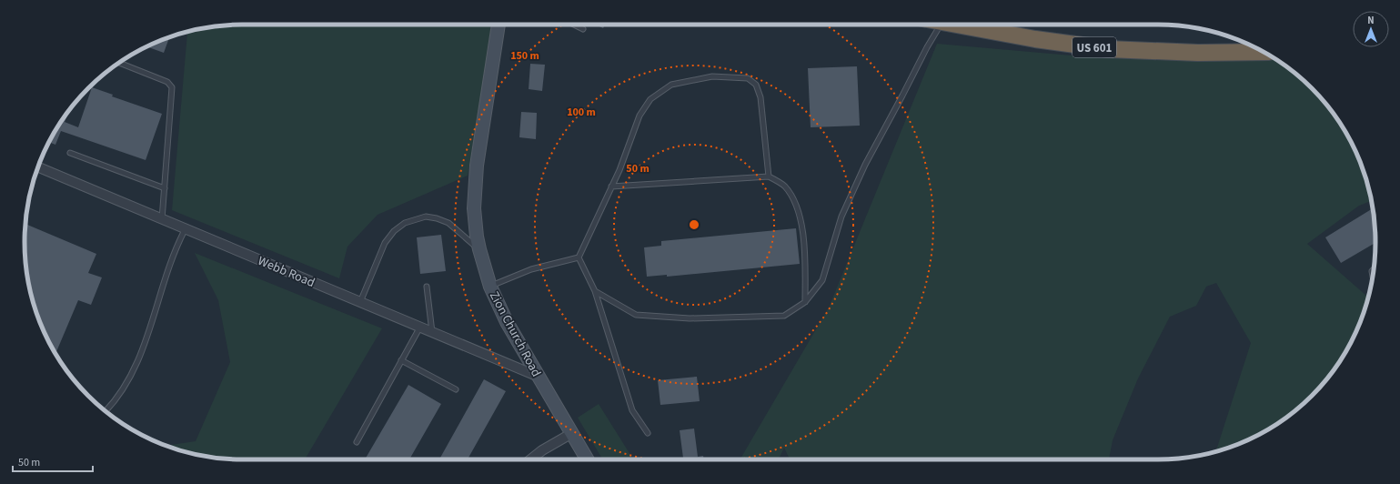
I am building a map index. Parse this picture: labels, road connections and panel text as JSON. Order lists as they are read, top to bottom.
{
  "streets": {
    "highway": ["US 601"],
    "street": ["Webb Road", "Zion Church Road"]
  },
  "crossings": [
    ["Webb Road", "Zion Church Road"]
  ],
  "scale_bar": "50 m",
  "north": "top",
  "rings": ["150 m", "100 m", "50 m"]
}
